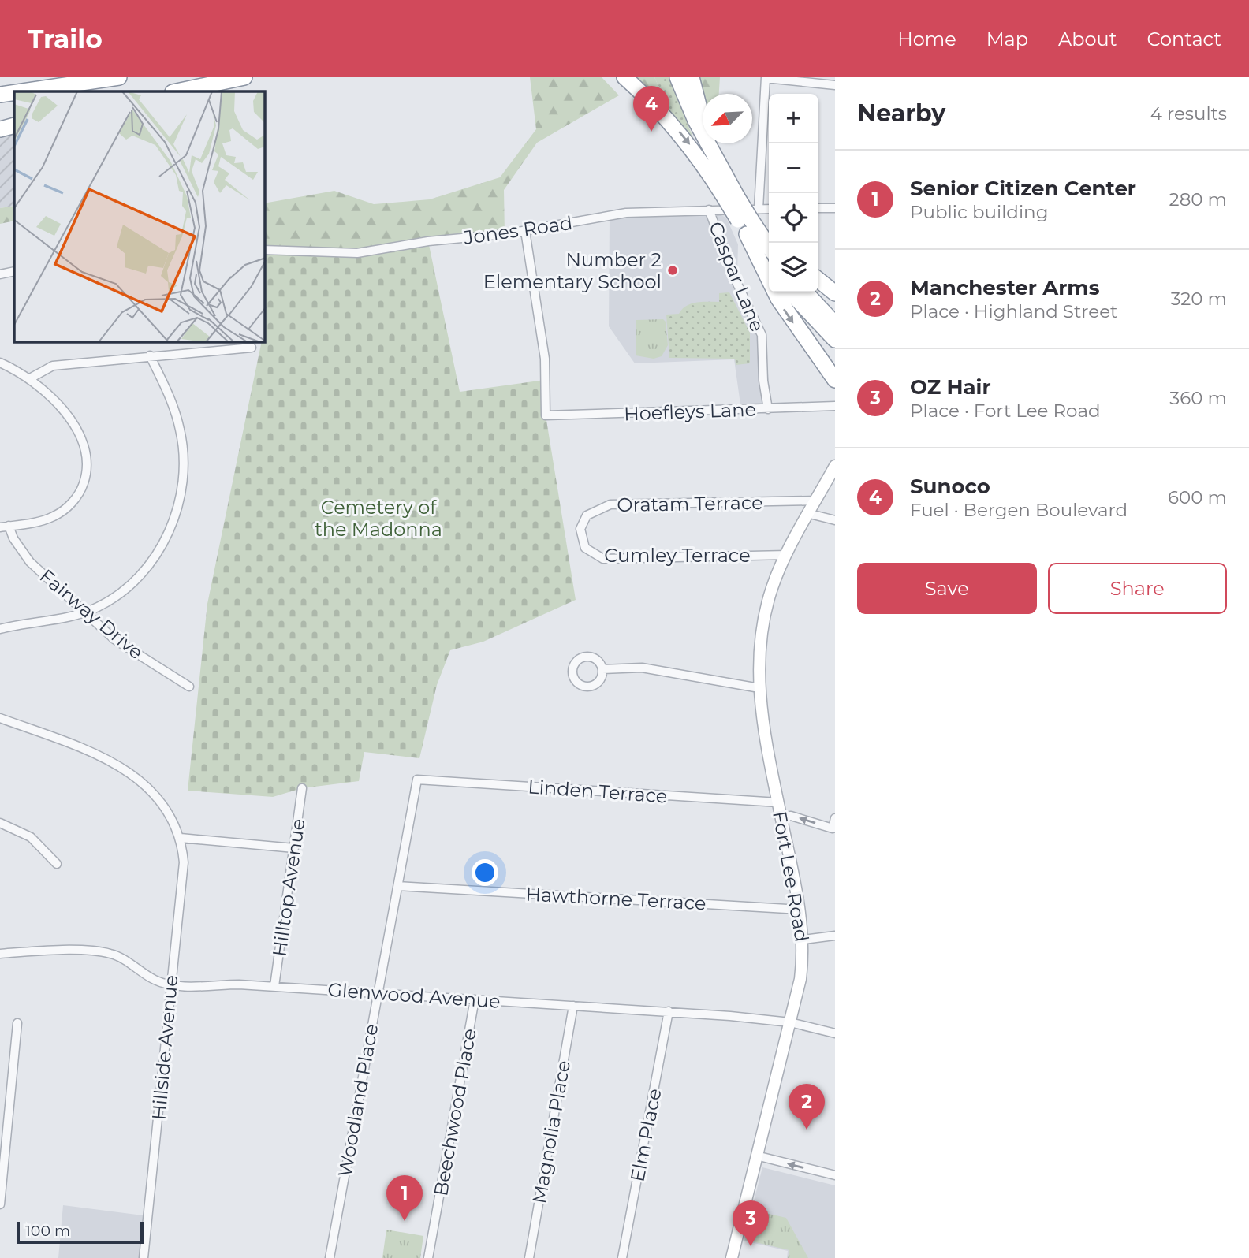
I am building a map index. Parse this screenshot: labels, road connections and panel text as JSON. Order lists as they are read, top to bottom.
{
  "streets": {
    "main road": ["Fort Lee Road"],
    "street": [
      "Jones Road",
      "Caspar Lane",
      "Hoefleys Lane",
      "Oratam Terrace",
      "Cumley Terrace",
      "Fairway Drive",
      "Linden Terrace",
      "Hilltop Avenue",
      "Hawthorne Terrace",
      "Glenwood Avenue",
      "Hillside Avenue",
      "Woodland Place",
      "Beechwood Place",
      "Magnolia Place",
      "Elm Place"
    ]
  },
  "crossings": [
    ["Jones Road", "Caspar Lane"],
    ["Jones Road", "Hoefleys Lane"],
    ["Caspar Lane", "Hoefleys Lane"],
    ["Oratam Terrace", "Cumley Terrace"],
    ["Oratam Terrace", "Fort Lee Road"],
    ["Cumley Terrace", "Fort Lee Road"],
    ["Linden Terrace", "Fort Lee Road"],
    ["Linden Terrace", "Woodland Place"],
    ["Fort Lee Road", "Hawthorne Terrace"],
    ["Fort Lee Road", "Glenwood Avenue"],
    ["Hilltop Avenue", "Glenwood Avenue"],
    ["Hawthorne Terrace", "Woodland Place"],
    ["Glenwood Avenue", "Hillside Avenue"],
    ["Glenwood Avenue", "Woodland Place"],
    ["Glenwood Avenue", "Beechwood Place"],
    ["Glenwood Avenue", "Magnolia Place"],
    ["Glenwood Avenue", "Elm Place"]
  ],
  "parks": ["Cemetery of the Madonna"],
  "places": ["Number 2 Elementary School"],
  "scale_bar": "100 m",
  "north": "bottom left",
  "page": {
    "header": "Trailo",
    "nav": [
      "Home",
      "Map",
      "About",
      "Contact"
    ],
    "heading": ["Nearby", "4 results"],
    "pins": [
      "4",
      "2",
      "1",
      "3"
    ],
    "map_buttons": ["+", "−"],
    "list": [
      {
        "mark": "1",
        "name": "Senior Citizen Center",
        "note": "Public building",
        "value": "280 m"
      },
      {
        "mark": "2",
        "name": "Manchester Arms",
        "note": "Place · Highland Street",
        "value": "320 m"
      },
      {
        "mark": "3",
        "name": "OZ Hair",
        "note": "Place · Fort Lee Road",
        "value": "360 m"
      },
      {
        "mark": "4",
        "name": "Sunoco",
        "note": "Fuel · Bergen Boulevard",
        "value": "600 m"
      }
    ],
    "buttons": ["Save", "Share"],
    "scale": "100 m"
  }
}
